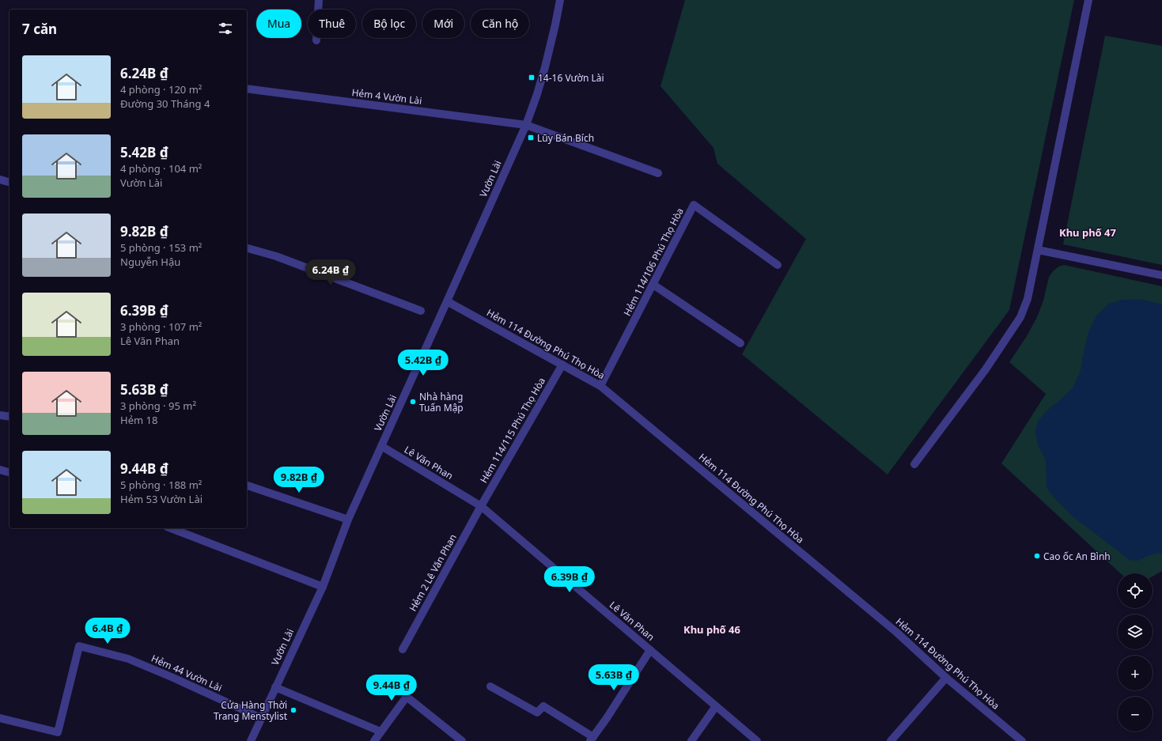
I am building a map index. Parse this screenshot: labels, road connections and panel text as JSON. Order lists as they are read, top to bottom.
{
  "streets": {
    "street": [
      "Hẻm 4 Vườn Lài",
      "Vườn Lài",
      "Hẻm 114/106 Phú Thọ Hòa",
      "Hẻm 114 Đường Phú Thọ Hòa",
      "Hẻm 114/115 Phú Thọ Hòa",
      "Lê Văn Phan",
      "Hẻm 2 Lê Văn Phan",
      "Hẻm 44 Vườn Lài"
    ]
  },
  "crossings": [
    ["Hẻm 4 Vườn Lài", "Vườn Lài"],
    ["Vườn Lài", "Hẻm 114 Đường Phú Thọ Hòa"],
    ["Vườn Lài", "Lê Văn Phan"],
    ["Vườn Lài", "Hẻm 44 Vườn Lài"],
    ["Hẻm 114/106 Phú Thọ Hòa", "Hẻm 114 Đường Phú Thọ Hòa"],
    ["Hẻm 114 Đường Phú Thọ Hòa", "Hẻm 114/115 Phú Thọ Hòa"],
    ["Hẻm 114/115 Phú Thọ Hòa", "Lê Văn Phan"],
    ["Hẻm 114/115 Phú Thọ Hòa", "Hẻm 2 Lê Văn Phan"],
    ["Lê Văn Phan", "Hẻm 2 Lê Văn Phan"]
  ],
  "districts": ["Khu phố 47", "Khu phố 46"],
  "places": {
    "transit": ["14-16 Vườn Lài", "Lũy Bán Bích"],
    "other": ["Nhà hàng Tuấn Mập", "Cao ốc An Bình", "Cửa Hàng Thời Trang Menstylist"]
  },
  "page": {
    "chip": [
      "Mua",
      "Thuê",
      "Bộ lọc",
      "Mới",
      "Căn hộ"
    ],
    "heading": "7 căn",
    "list": [
      {
        "name": "6.24B ₫",
        "note": "4 phòng · 120 m² · Đường 30 Tháng 4"
      },
      {
        "name": "5.42B ₫",
        "note": "4 phòng · 104 m² · Vườn Lài"
      },
      {
        "name": "9.82B ₫",
        "note": "5 phòng · 153 m² · Nguyễn Hậu"
      },
      {
        "name": "6.39B ₫",
        "note": "3 phòng · 107 m² · Lê Văn Phan"
      },
      {
        "name": "5.63B ₫",
        "note": "3 phòng · 95 m² · Hẻm 18"
      },
      {
        "name": "9.44B ₫",
        "note": "5 phòng · 188 m² · Hẻm 53 Vườn Lài"
      }
    ],
    "price": [
      "6.24B ₫",
      "5.42B ₫",
      "9.82B ₫",
      "6.39B ₫",
      "6.4B ₫",
      "5.63B ₫",
      "9.44B ₫"
    ],
    "map_buttons": ["+", "−"]
  }
}
